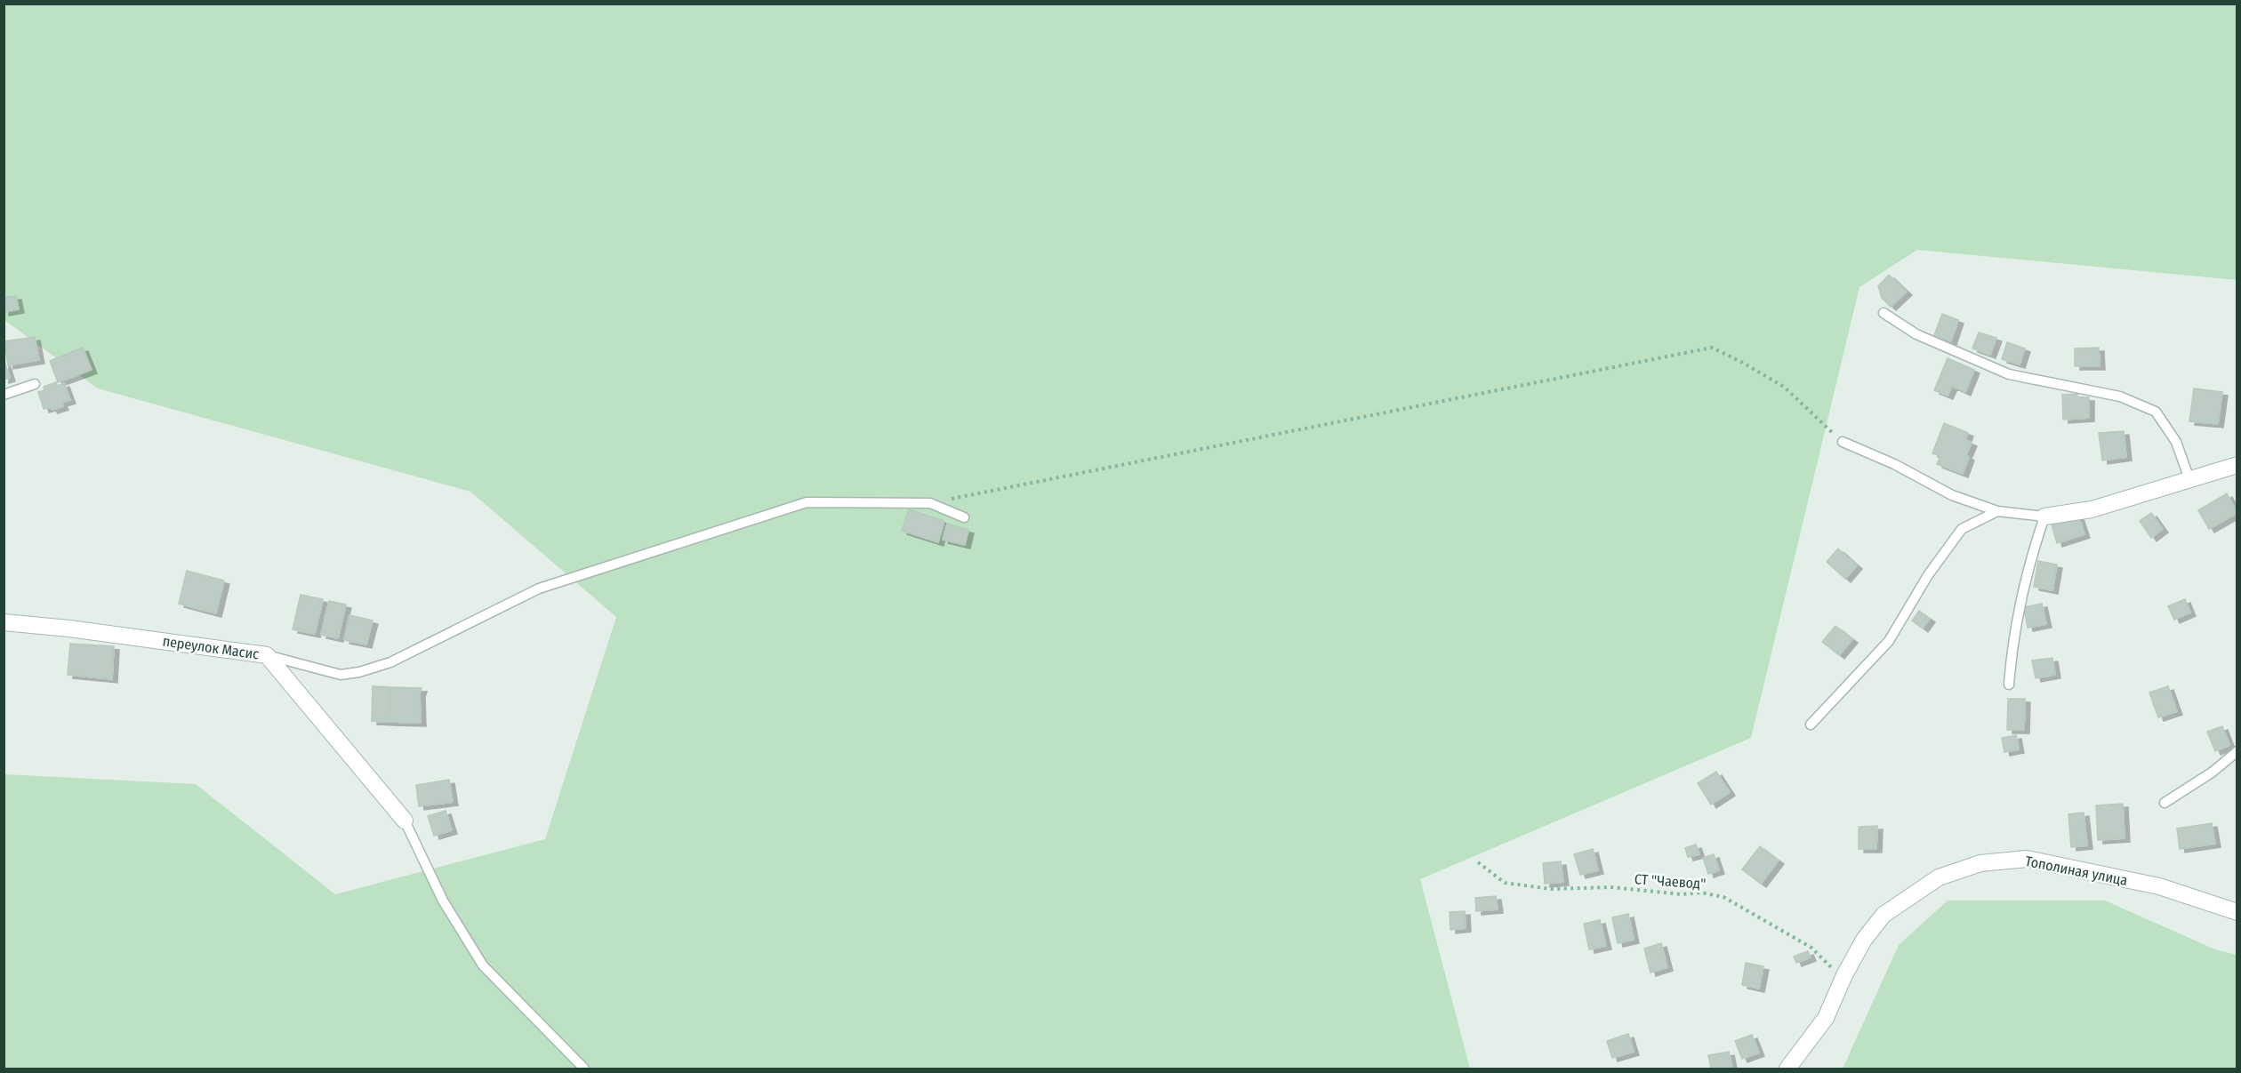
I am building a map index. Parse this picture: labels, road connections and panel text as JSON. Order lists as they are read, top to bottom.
{
  "streets": {
    "street": ["переулок Масис", "Тополиная улица"],
    "path": ["СТ \"Чаевод\""]
  },
  "crossings": [
    ["Тополиная улица", "СТ \"Чаевод\""]
  ]
}
